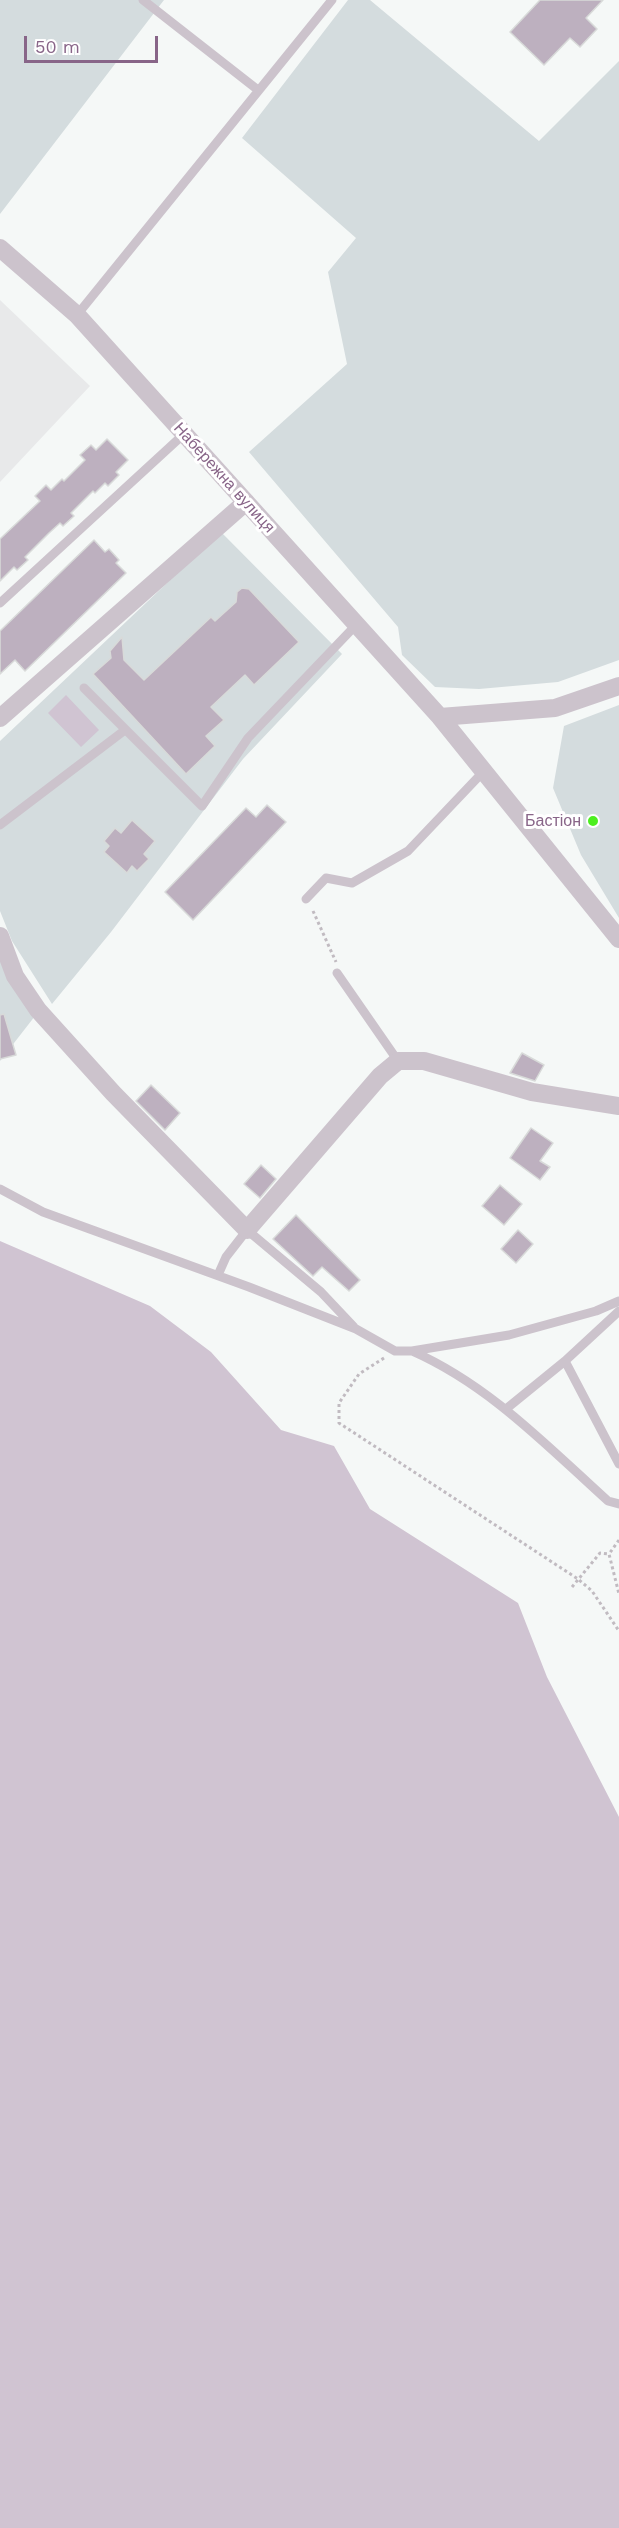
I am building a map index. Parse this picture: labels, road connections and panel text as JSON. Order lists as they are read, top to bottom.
{
  "streets": {
    "street": ["Набережна вулиця"]
  },
  "places": ["Бастіон"],
  "scale_bar": "50 m"
}
